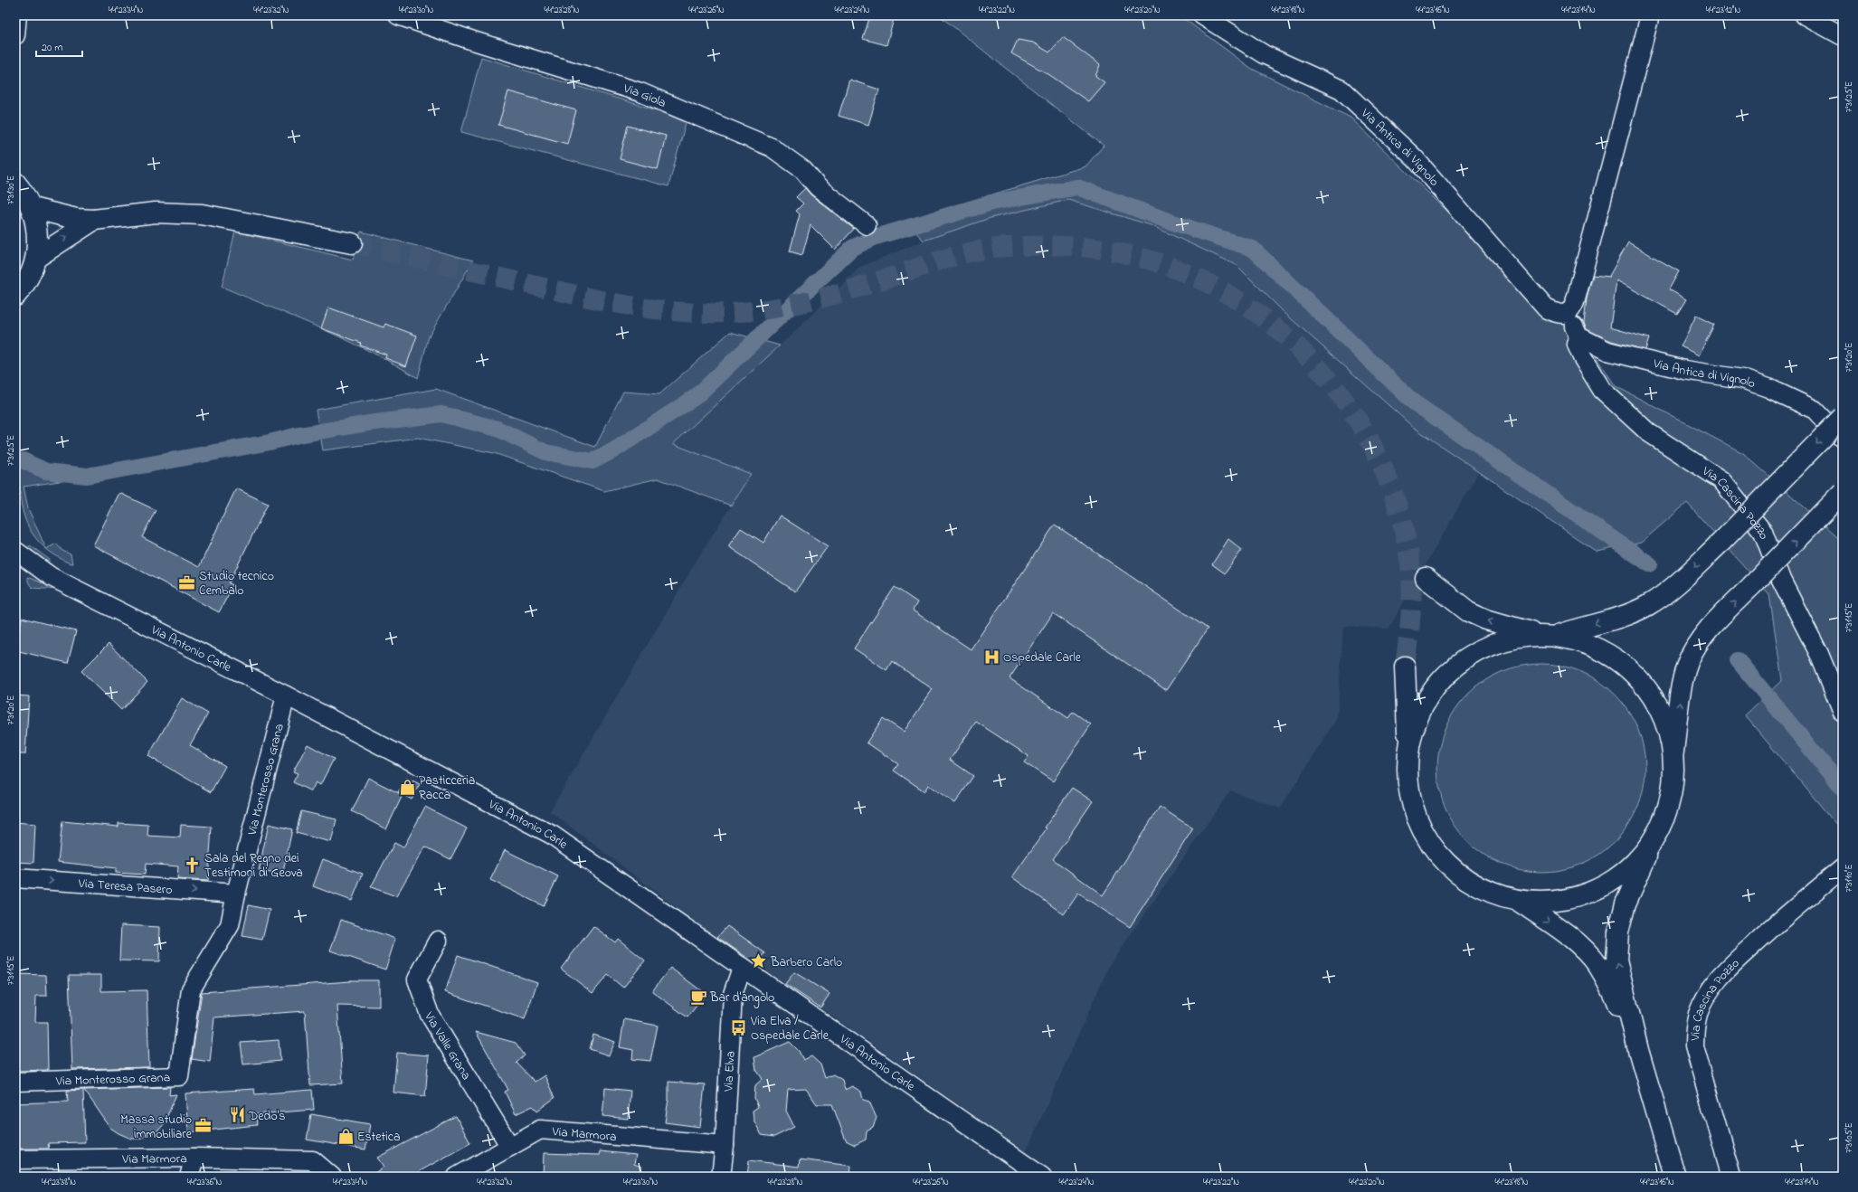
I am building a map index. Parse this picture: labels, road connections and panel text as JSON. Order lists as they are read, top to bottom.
{
  "streets": {
    "street": [
      "Via Giola",
      "Via Antica di Vignolo",
      "Via Cascina Pozzo",
      "Via Antonio Carle",
      "Via Monterosso Grana",
      "Via Teresa Pasero",
      "Via Valle Grana",
      "Via Elva",
      "Via Marmora"
    ]
  },
  "crossings": [
    ["Via Antica di Vignolo", "Via Cascina Pozzo"],
    ["Via Antonio Carle", "Via Monterosso Grana"],
    ["Via Antonio Carle", "Via Elva"],
    ["Via Monterosso Grana", "Via Teresa Pasero"],
    ["Via Valle Grana", "Via Marmora"],
    ["Via Elva", "Via Marmora"]
  ],
  "one_way": ["Via Teresa Pasero"],
  "places": {
    "office": ["Studio tecnico Cembalo", "Massa studio immobiliare"],
    "hospital": ["Ospedale Carle"],
    "shop": ["Pasticceria Racca", "Estetica"],
    "church": ["Sala del Regno dei Testimoni di Geova"],
    "place": ["Barbero Carlo"],
    "cafe": ["Bar d'angolo"],
    "bus stop": ["Via Elva / Ospedale Carle"],
    "restaurant": ["Dedo's"]
  },
  "scale_bar": "20 m",
  "coordinates": [
    "44°23'34\"N",
    "44°23'32\"N",
    "44°23'30\"N",
    "44°23'28\"N",
    "44°23'26\"N",
    "44°23'24\"N",
    "44°23'22\"N",
    "44°23'20\"N",
    "44°23'18\"N",
    "44°23'16\"N",
    "44°23'14\"N",
    "44°23'12\"N",
    "7°31'25\"E",
    "7°31'30\"E",
    "7°31'20\"E",
    "7°31'15\"E",
    "7°31'10\"E",
    "7°31'05\"E",
    "44°23'38\"N",
    "44°23'36\"N"
  ]
}
